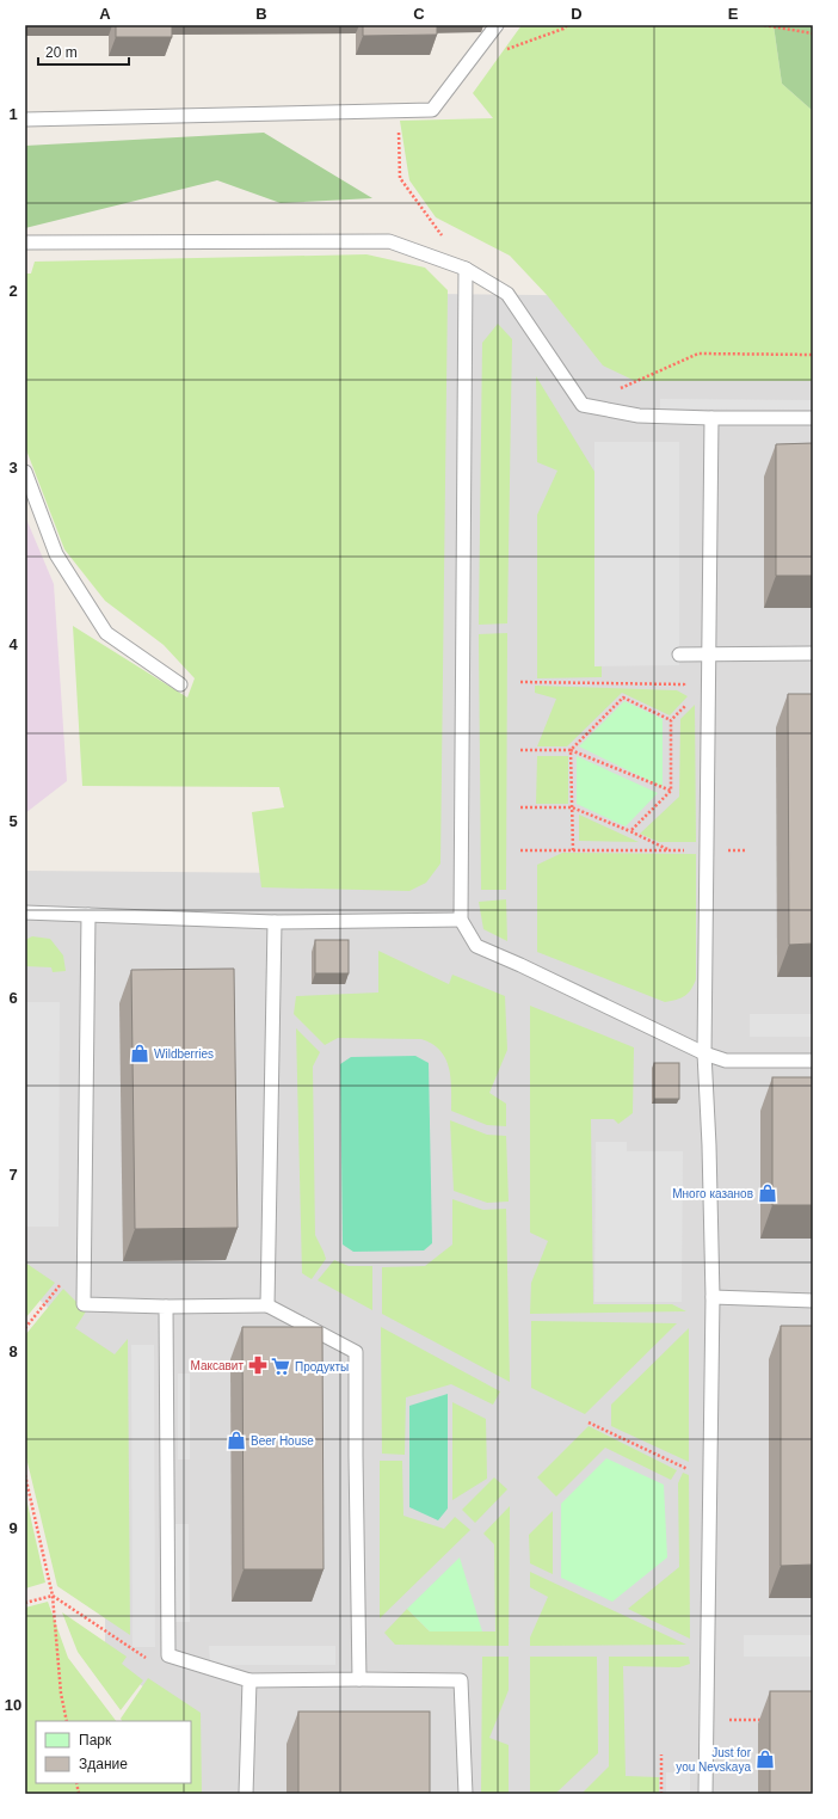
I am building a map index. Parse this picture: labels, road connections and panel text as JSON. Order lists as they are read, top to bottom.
{
  "places": {
    "shop": [
      "Wildberries",
      "Много казанов",
      "Beer House",
      "Just for you Nevskaya"
    ],
    "pharmacy": ["Максавит"],
    "supermarket": ["Продукты"]
  },
  "legend": ["Парк", "Здание"],
  "scale_bar": "20 m",
  "grid": {
    "columns": [
      "A",
      "B",
      "C",
      "D",
      "E"
    ],
    "rows": [
      "1",
      "2",
      "3",
      "4",
      "5",
      "6",
      "7",
      "8",
      "9",
      "10"
    ]
  }
}
